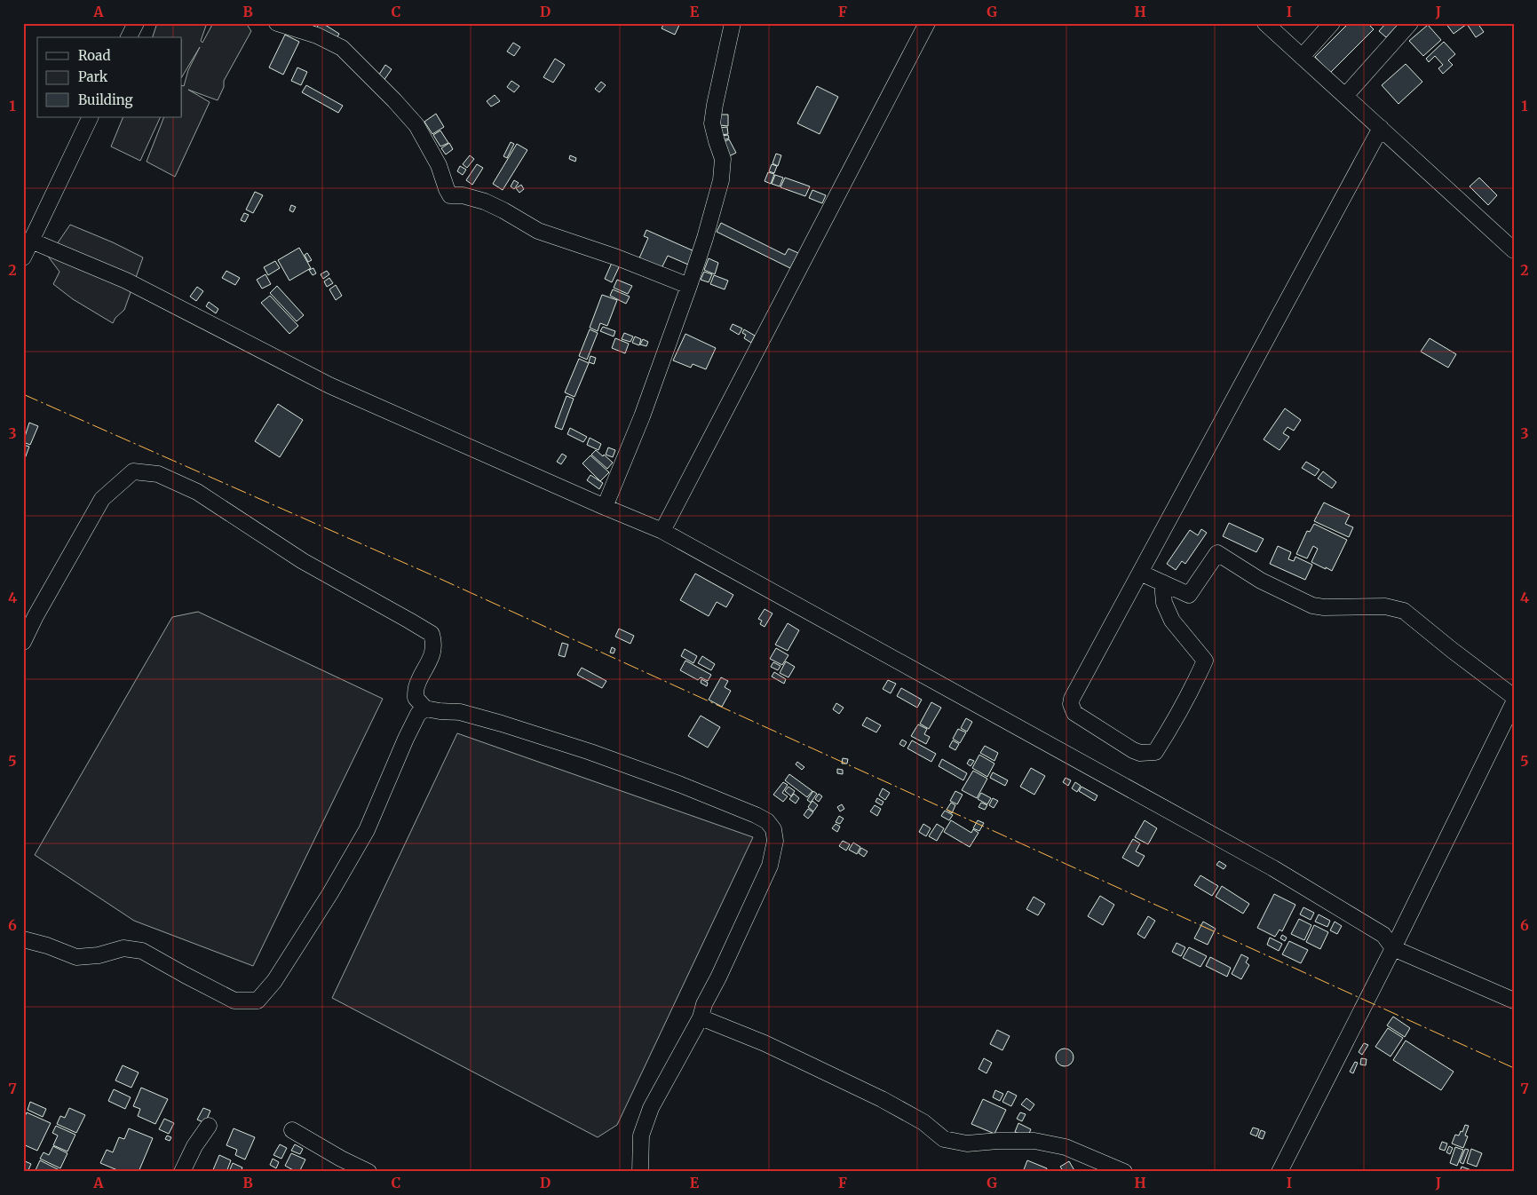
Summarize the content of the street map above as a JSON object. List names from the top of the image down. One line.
{"legend":["Road","Park","Building"],"grid":{"columns":["A","B","C","D","E","F","G","H","I","J"],"rows":["1","2","3","4","5","6","7"]}}
